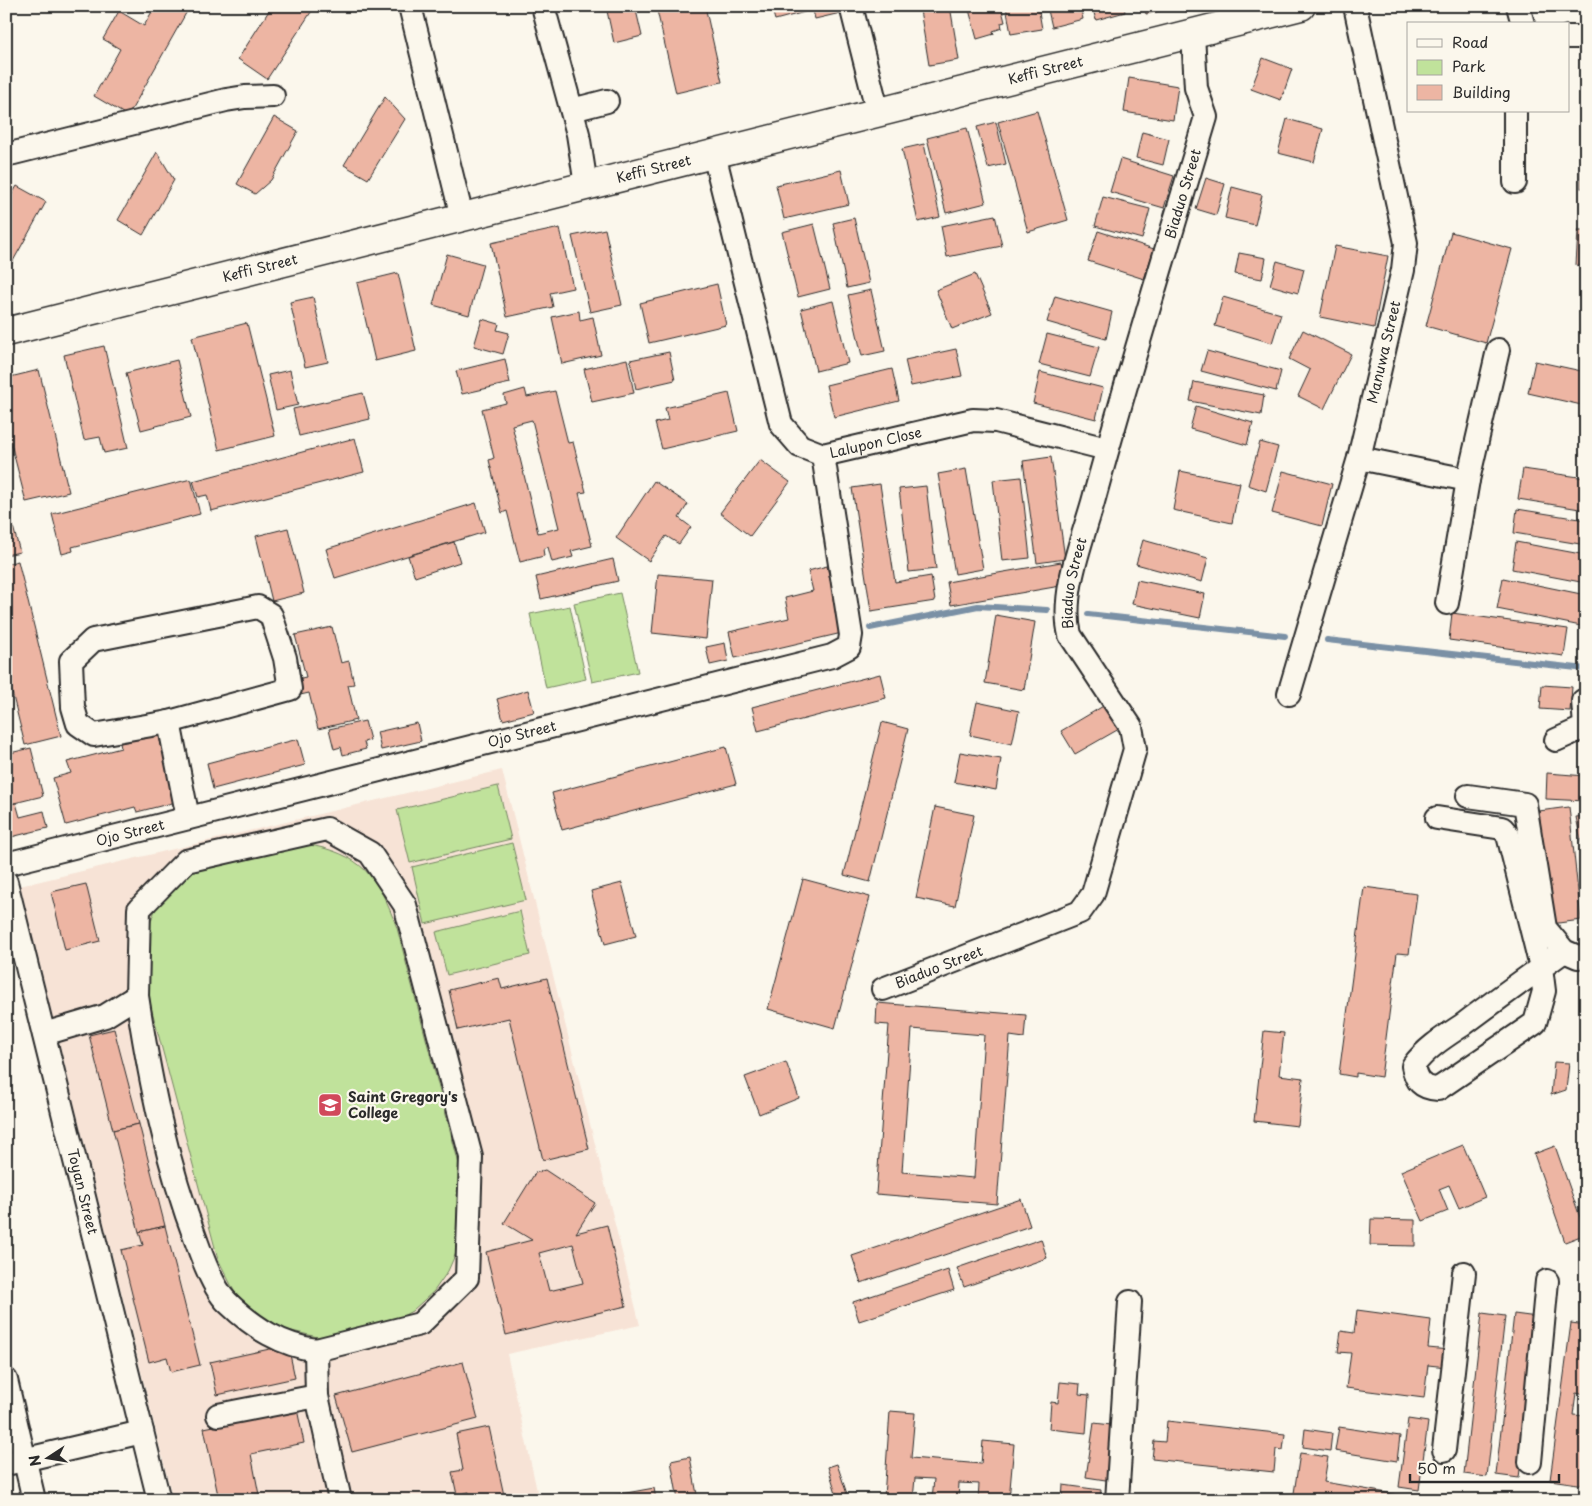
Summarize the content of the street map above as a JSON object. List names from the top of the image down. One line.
{"streets":{"main road":["Keffi Street"],"street":["Biaduo Street","Manuwa Street","Lalupon Close","Ojo Street","Toyan Street"]},"crossings":[["Keffi Street","Biaduo Street"],["Keffi Street","Lalupon Close"],["Biaduo Street","Lalupon Close"],["Lalupon Close","Ojo Street"]],"places":{"school or university":["Saint Gregory's College"]},"legend":["Road","Park","Building"],"scale_bar":"50 m","north":"left"}
